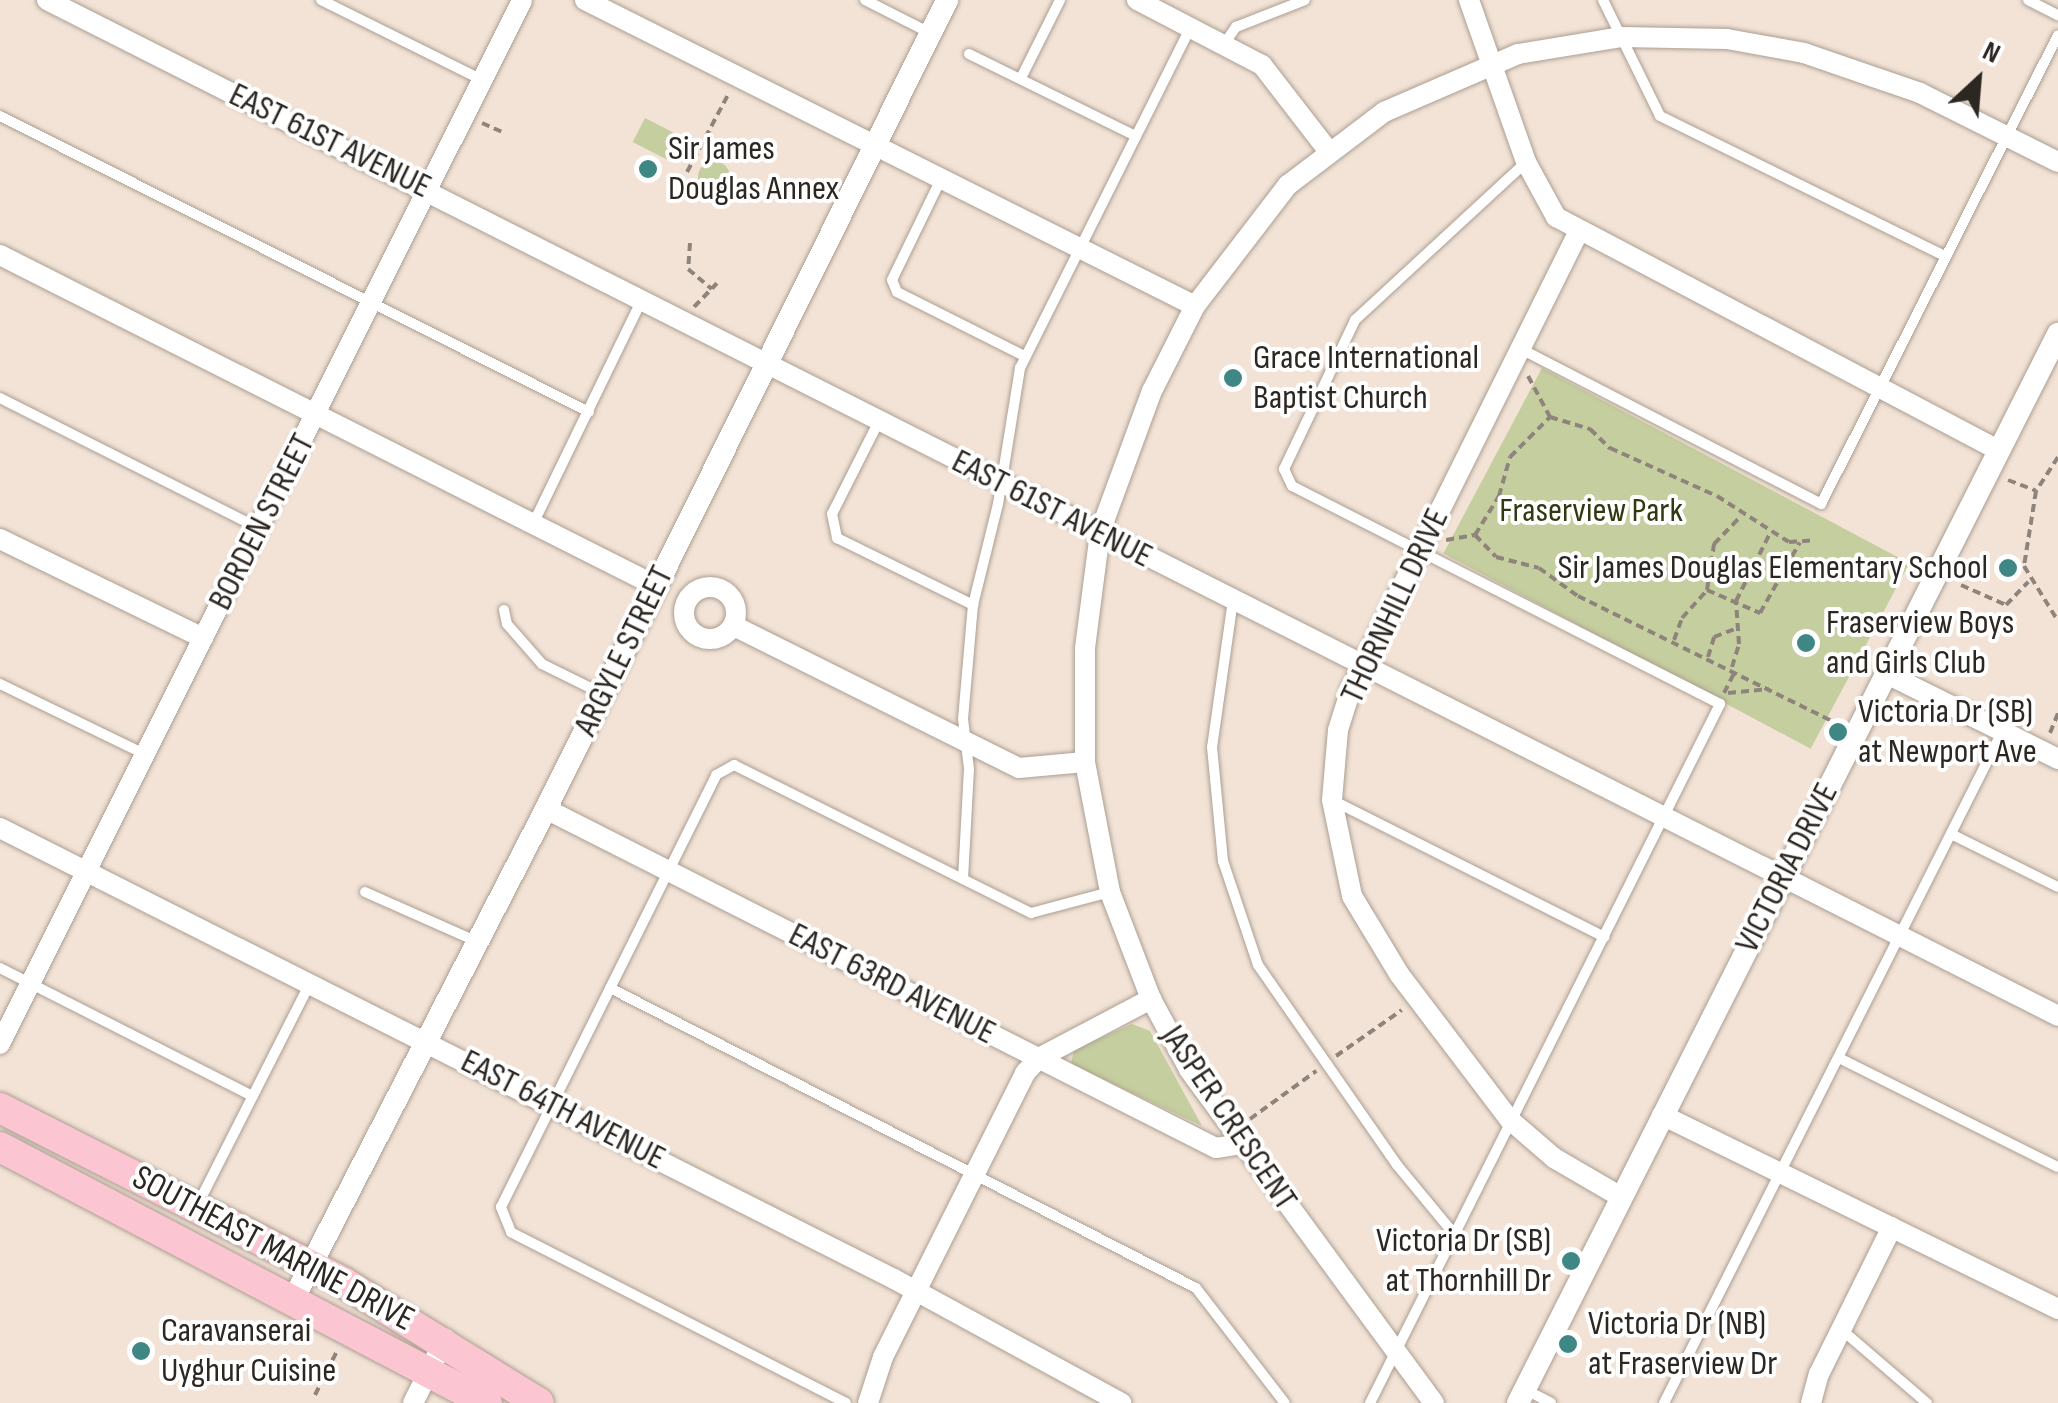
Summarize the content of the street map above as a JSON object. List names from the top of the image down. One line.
{"streets":{"main road":["SOUTHEAST MARINE DRIVE"],"street":["EAST 61ST AVENUE","BORDEN STREET","THORNHILL DRIVE","ARGYLE STREET","VICTORIA DRIVE","EAST 63RD AVENUE","EAST 64TH AVENUE","JASPER CRESCENT"]},"crossings":[["EAST 61ST AVENUE","BORDEN STREET"],["EAST 61ST AVENUE","THORNHILL DRIVE"],["EAST 61ST AVENUE","ARGYLE STREET"],["EAST 61ST AVENUE","VICTORIA DRIVE"],["EAST 61ST AVENUE","JASPER CRESCENT"],["BORDEN STREET","EAST 64TH AVENUE"],["THORNHILL DRIVE","VICTORIA DRIVE"],["ARGYLE STREET","EAST 63RD AVENUE"],["ARGYLE STREET","EAST 64TH AVENUE"],["ARGYLE STREET","SOUTHEAST MARINE DRIVE"],["EAST 63RD AVENUE","JASPER CRESCENT"]],"parks":["Fraserview Park"],"places":["Sir James Douglas Annex","Grace International Baptist Church","Sir James Douglas Elementary School","Fraserview Boys and Girls Club","Victoria Dr (SB) at Newport Ave","Victoria Dr (SB) at Thornhill Dr","Victoria Dr (NB) at Fraserview Dr","Caravanserai Uyghur Cuisine"],"north":"top right"}
